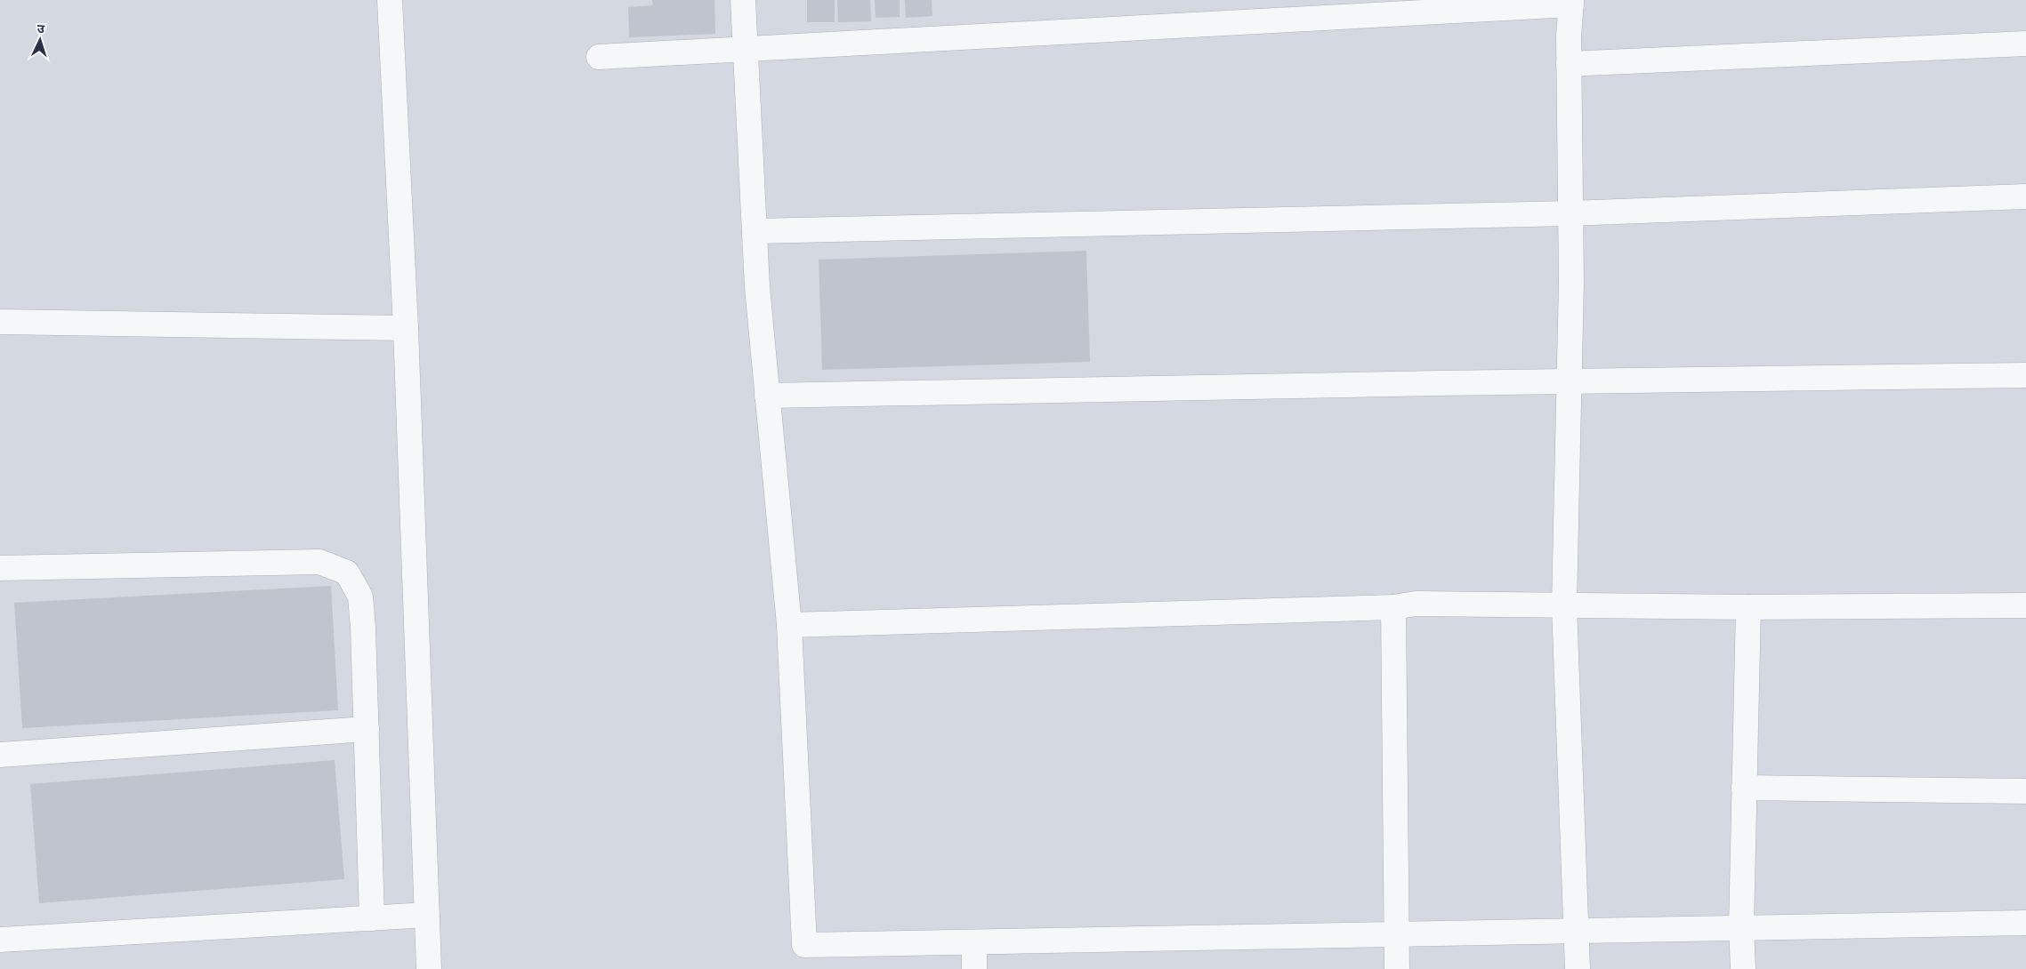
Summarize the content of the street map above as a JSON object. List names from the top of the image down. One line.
{"north":"top"}
